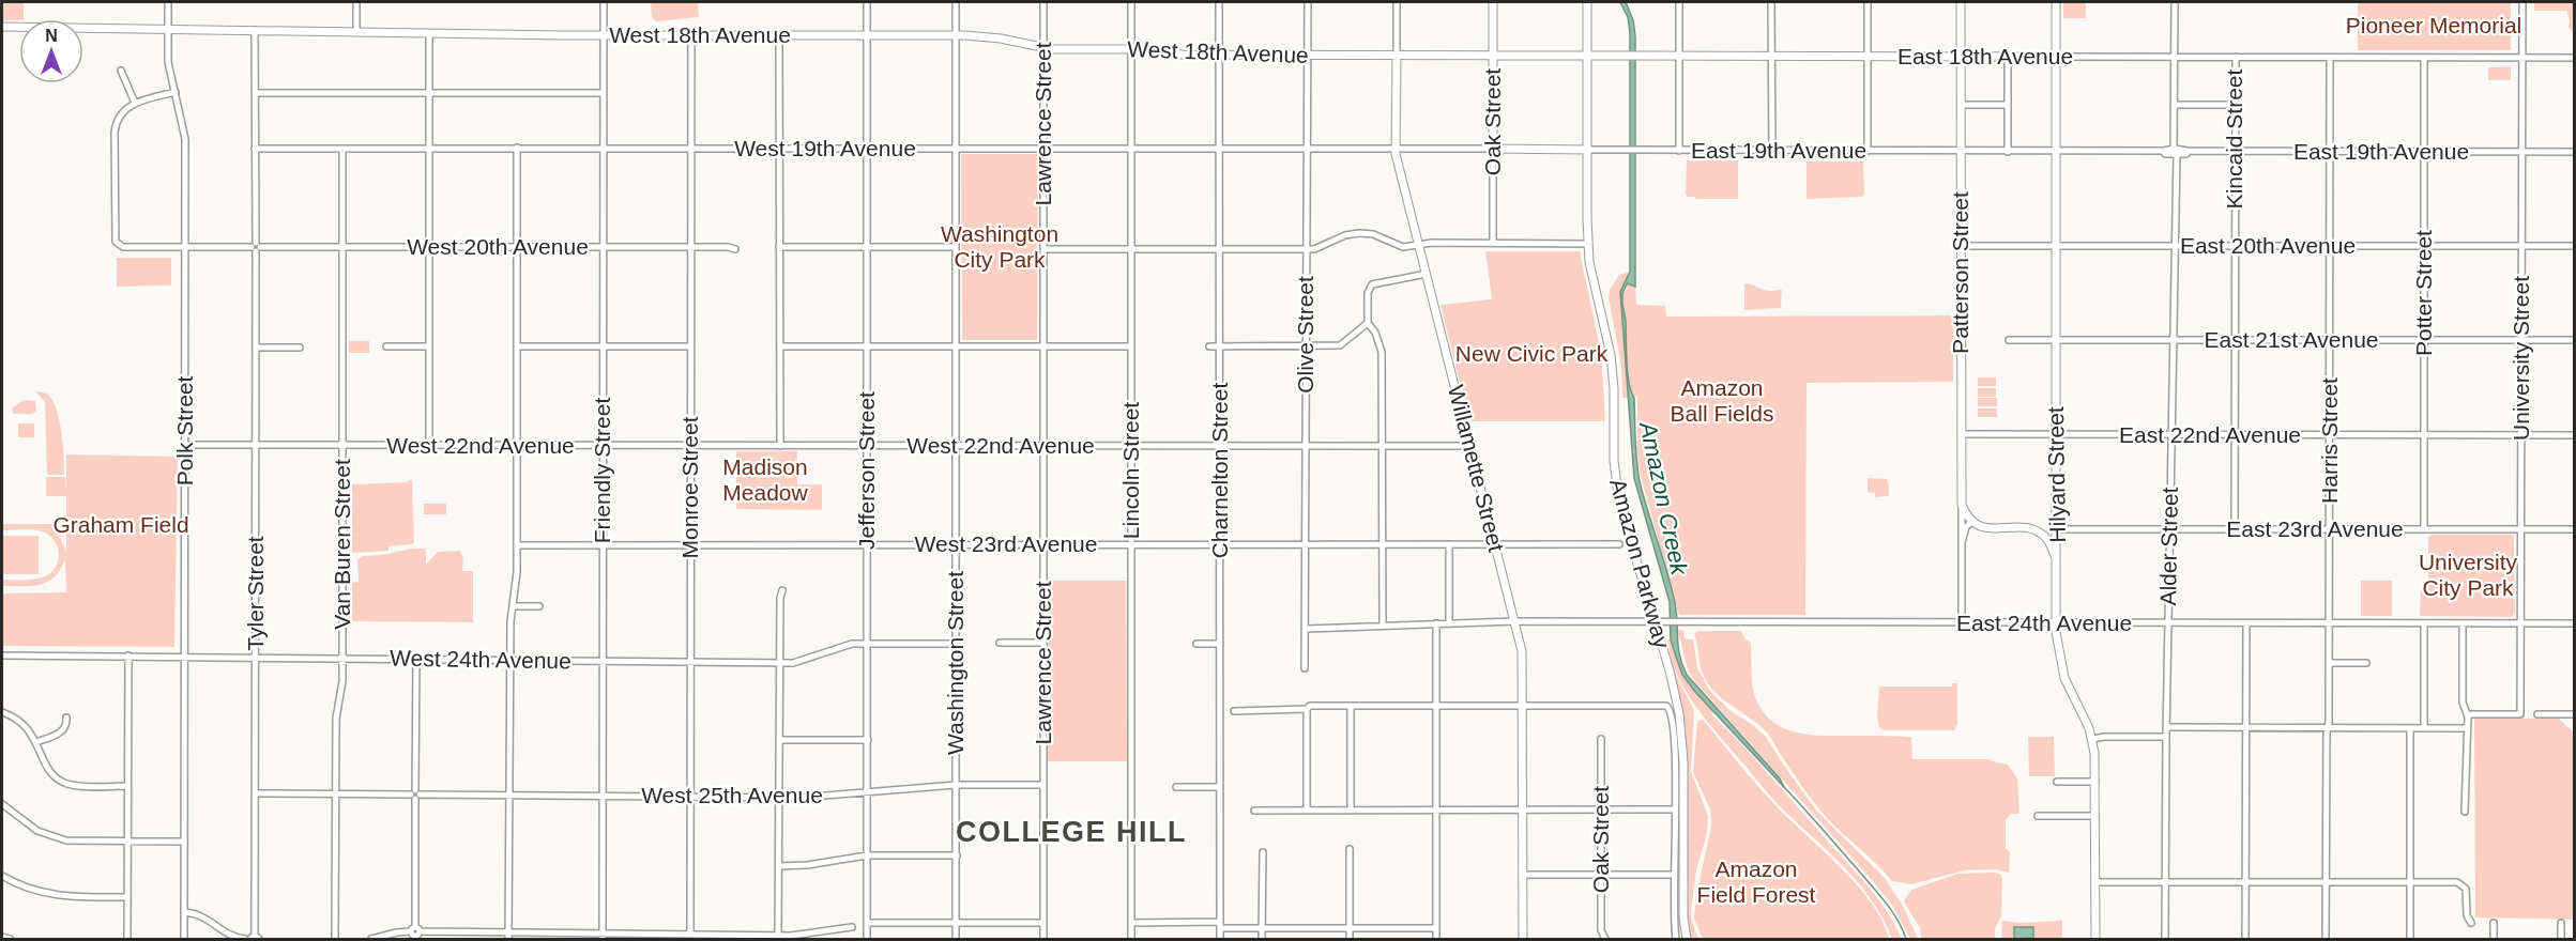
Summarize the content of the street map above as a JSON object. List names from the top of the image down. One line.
{"streets":{"main road":["West 18th Avenue","East 18th Avenue","Oak Street","East 19th Avenue","Patterson Street","Willamette Street","Hilyard Street","Amazon Parkway"],"street":["Lawrence Street","Kincaid Street","West 19th Avenue","East 20th Avenue","West 20th Avenue","Potter Street","Olive Street","East 21st Avenue","University Street","Polk Street","East 22nd Avenue","Harris Street","West 22nd Avenue","Friendly Street","Jefferson Street","Lincoln Street","Charnelton Street","Monroe Street","East 23rd Avenue","Van Buren Street","West 23rd Avenue","Alder Street","Tyler Street","East 24th Avenue","West 24th Avenue","Washington Street","West 25th Avenue"]},"crossings":[["West 18th Avenue","East 18th Avenue"],["West 18th Avenue","Lawrence Street"],["West 18th Avenue","Olive Street"],["West 18th Avenue","Polk Street"],["West 18th Avenue","Willamette Street"],["West 18th Avenue","Friendly Street"],["West 18th Avenue","Jefferson Street"],["West 18th Avenue","Lincoln Street"],["West 18th Avenue","Charnelton Street"],["West 18th Avenue","Monroe Street"],["West 18th Avenue","Tyler Street"],["West 18th Avenue","Washington Street"],["East 18th Avenue","Oak Street"],["East 18th Avenue","Kincaid Street"],["East 18th Avenue","Patterson Street"],["East 18th Avenue","Potter Street"],["East 18th Avenue","University Street"],["East 18th Avenue","Harris Street"],["East 18th Avenue","Willamette Street"],["East 18th Avenue","Hilyard Street"],["East 18th Avenue","Alder Street"],["East 18th Avenue","Amazon Parkway"],["Oak Street","East 19th Avenue"],["Lawrence Street","West 19th Avenue"],["Lawrence Street","West 22nd Avenue"],["Lawrence Street","West 23rd Avenue"],["Lawrence Street","West 25th Avenue"],["Kincaid Street","East 19th Avenue"],["Kincaid Street","East 20th Avenue"],["Kincaid Street","East 21st Avenue"],["Kincaid Street","East 22nd Avenue"],["Kincaid Street","East 23rd Avenue"],["West 19th Avenue","East 19th Avenue"],["West 19th Avenue","Olive Street"],["West 19th Avenue","Willamette Street"],["West 19th Avenue","Friendly Street"],["West 19th Avenue","Jefferson Street"],["West 19th Avenue","Lincoln Street"],["West 19th Avenue","Charnelton Street"],["West 19th Avenue","Monroe Street"],["West 19th Avenue","Van Buren Street"],["West 19th Avenue","Tyler Street"],["West 19th Avenue","Washington Street"],["East 19th Avenue","Patterson Street"],["East 19th Avenue","Potter Street"],["East 19th Avenue","University Street"],["East 19th Avenue","Harris Street"],["East 19th Avenue","Willamette Street"],["East 19th Avenue","Hilyard Street"],["East 19th Avenue","Alder Street"],["East 19th Avenue","Amazon Parkway"],["East 20th Avenue","Patterson Street"],["East 20th Avenue","Potter Street"],["East 20th Avenue","University Street"],["East 20th Avenue","Harris Street"],["East 20th Avenue","Hilyard Street"],["East 20th Avenue","Alder Street"],["West 20th Avenue","Polk Street"],["West 20th Avenue","Friendly Street"],["West 20th Avenue","Monroe Street"],["West 20th Avenue","Van Buren Street"],["West 20th Avenue","Tyler Street"],["Patterson Street","East 22nd Avenue"],["Patterson Street","East 24th Avenue"],["Potter Street","East 21st Avenue"],["Potter Street","East 22nd Avenue"],["Potter Street","East 23rd Avenue"],["Olive Street","West 22nd Avenue"],["Olive Street","West 23rd Avenue"],["East 21st Avenue","University Street"],["East 21st Avenue","Harris Street"],["East 21st Avenue","Hilyard Street"],["East 21st Avenue","Alder Street"],["University Street","East 22nd Avenue"],["University Street","East 23rd Avenue"],["University Street","East 24th Avenue"],["Polk Street","West 22nd Avenue"],["Polk Street","West 24th Avenue"],["East 22nd Avenue","Harris Street"],["East 22nd Avenue","Hilyard Street"],["East 22nd Avenue","Alder Street"],["Harris Street","East 23rd Avenue"],["Harris Street","East 24th Avenue"],["West 22nd Avenue","Willamette Street"],["West 22nd Avenue","Friendly Street"],["West 22nd Avenue","Jefferson Street"],["West 22nd Avenue","Lincoln Street"],["West 22nd Avenue","Charnelton Street"],["West 22nd Avenue","Monroe Street"],["West 22nd Avenue","Van Buren Street"],["West 22nd Avenue","Tyler Street"],["West 22nd Avenue","Washington Street"],["Willamette Street","West 23rd Avenue"],["Willamette Street","East 24th Avenue"],["Friendly Street","West 23rd Avenue"],["Friendly Street","West 24th Avenue"],["Friendly Street","West 25th Avenue"],["Jefferson Street","West 23rd Avenue"],["Jefferson Street","West 24th Avenue"],["Jefferson Street","West 25th Avenue"],["Lincoln Street","West 23rd Avenue"],["Charnelton Street","West 23rd Avenue"],["Hilyard Street","East 23rd Avenue"],["Hilyard Street","East 24th Avenue"],["Monroe Street","West 23rd Avenue"],["Monroe Street","West 24th Avenue"],["Monroe Street","West 25th Avenue"],["East 23rd Avenue","Alder Street"],["Van Buren Street","West 24th Avenue"],["Van Buren Street","West 25th Avenue"],["West 23rd Avenue","Washington Street"],["Alder Street","East 24th Avenue"],["Amazon Parkway","East 24th Avenue"],["Tyler Street","West 24th Avenue"],["Tyler Street","West 25th Avenue"],["West 24th Avenue","Washington Street"],["Washington Street","West 25th Avenue"]],"districts":["COLLEGE HILL"],"water":["Amazon Creek"],"parks":["Pioneer Memorial","Washington City Park","New Civic Park","Amazon Ball Fields","Madison Meadow","Graham Field","University City Park","Amazon Field Forest"],"north":"top"}
